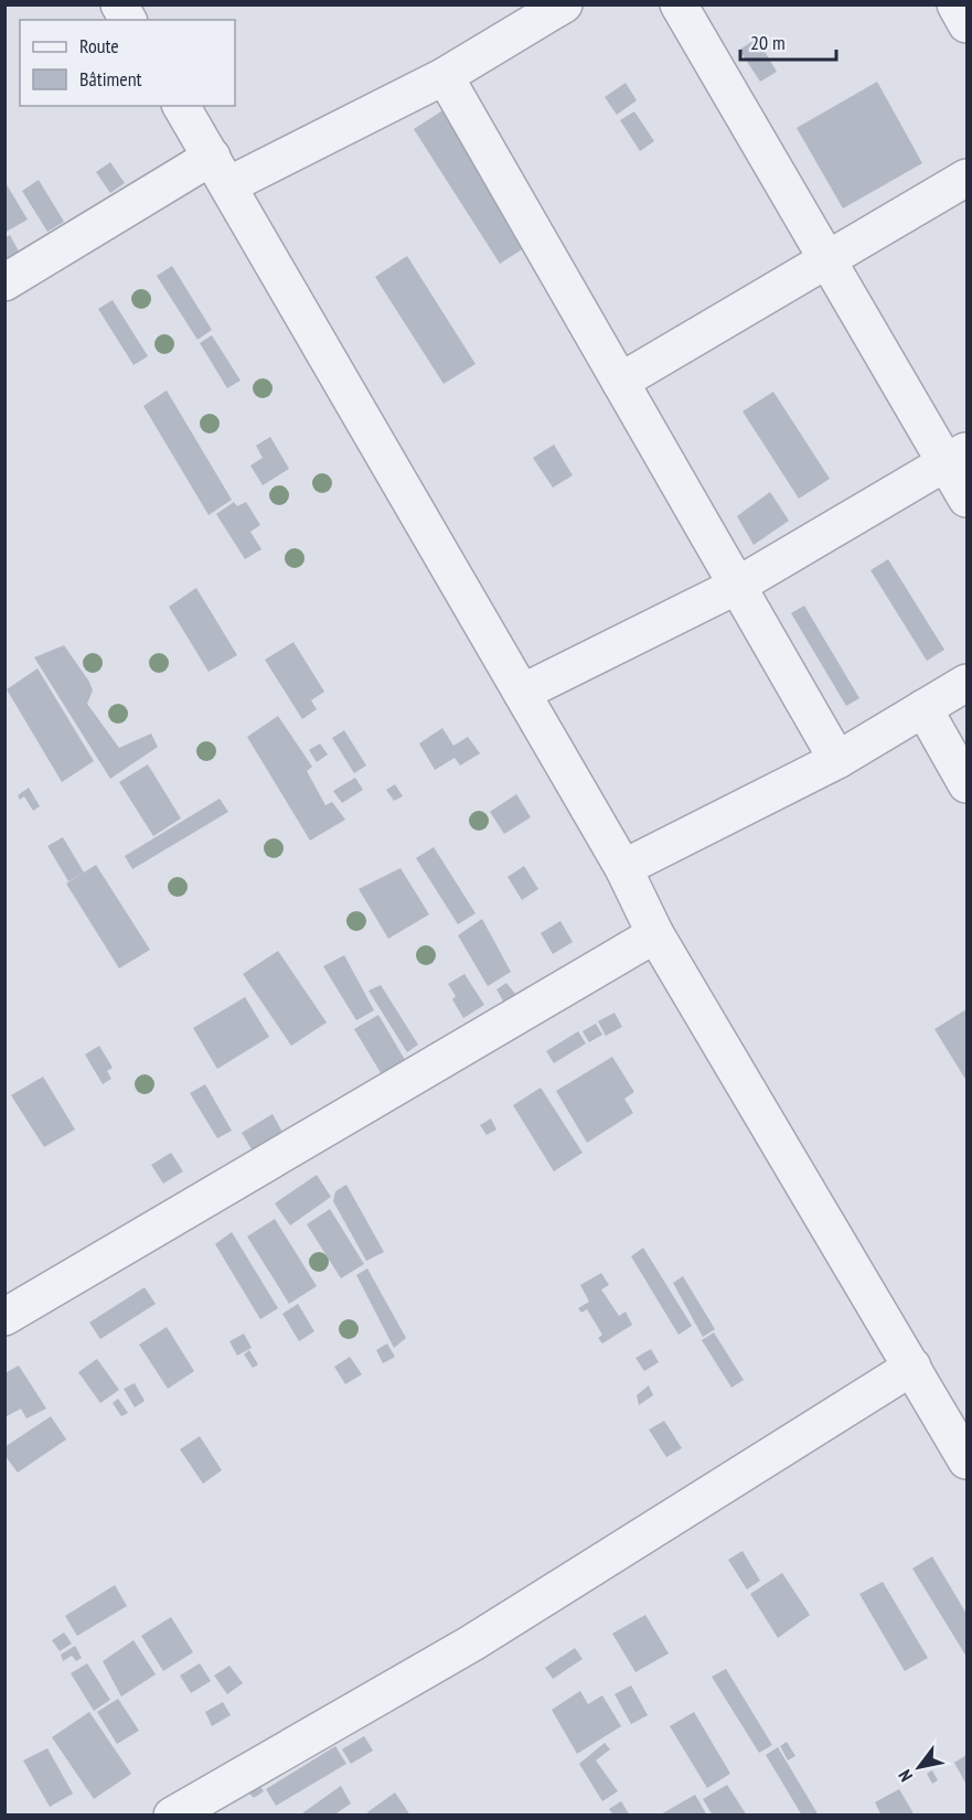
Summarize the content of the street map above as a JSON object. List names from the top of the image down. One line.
{"legend":["Route","Bâtiment"],"scale_bar":"20 m","north":"bottom left"}
